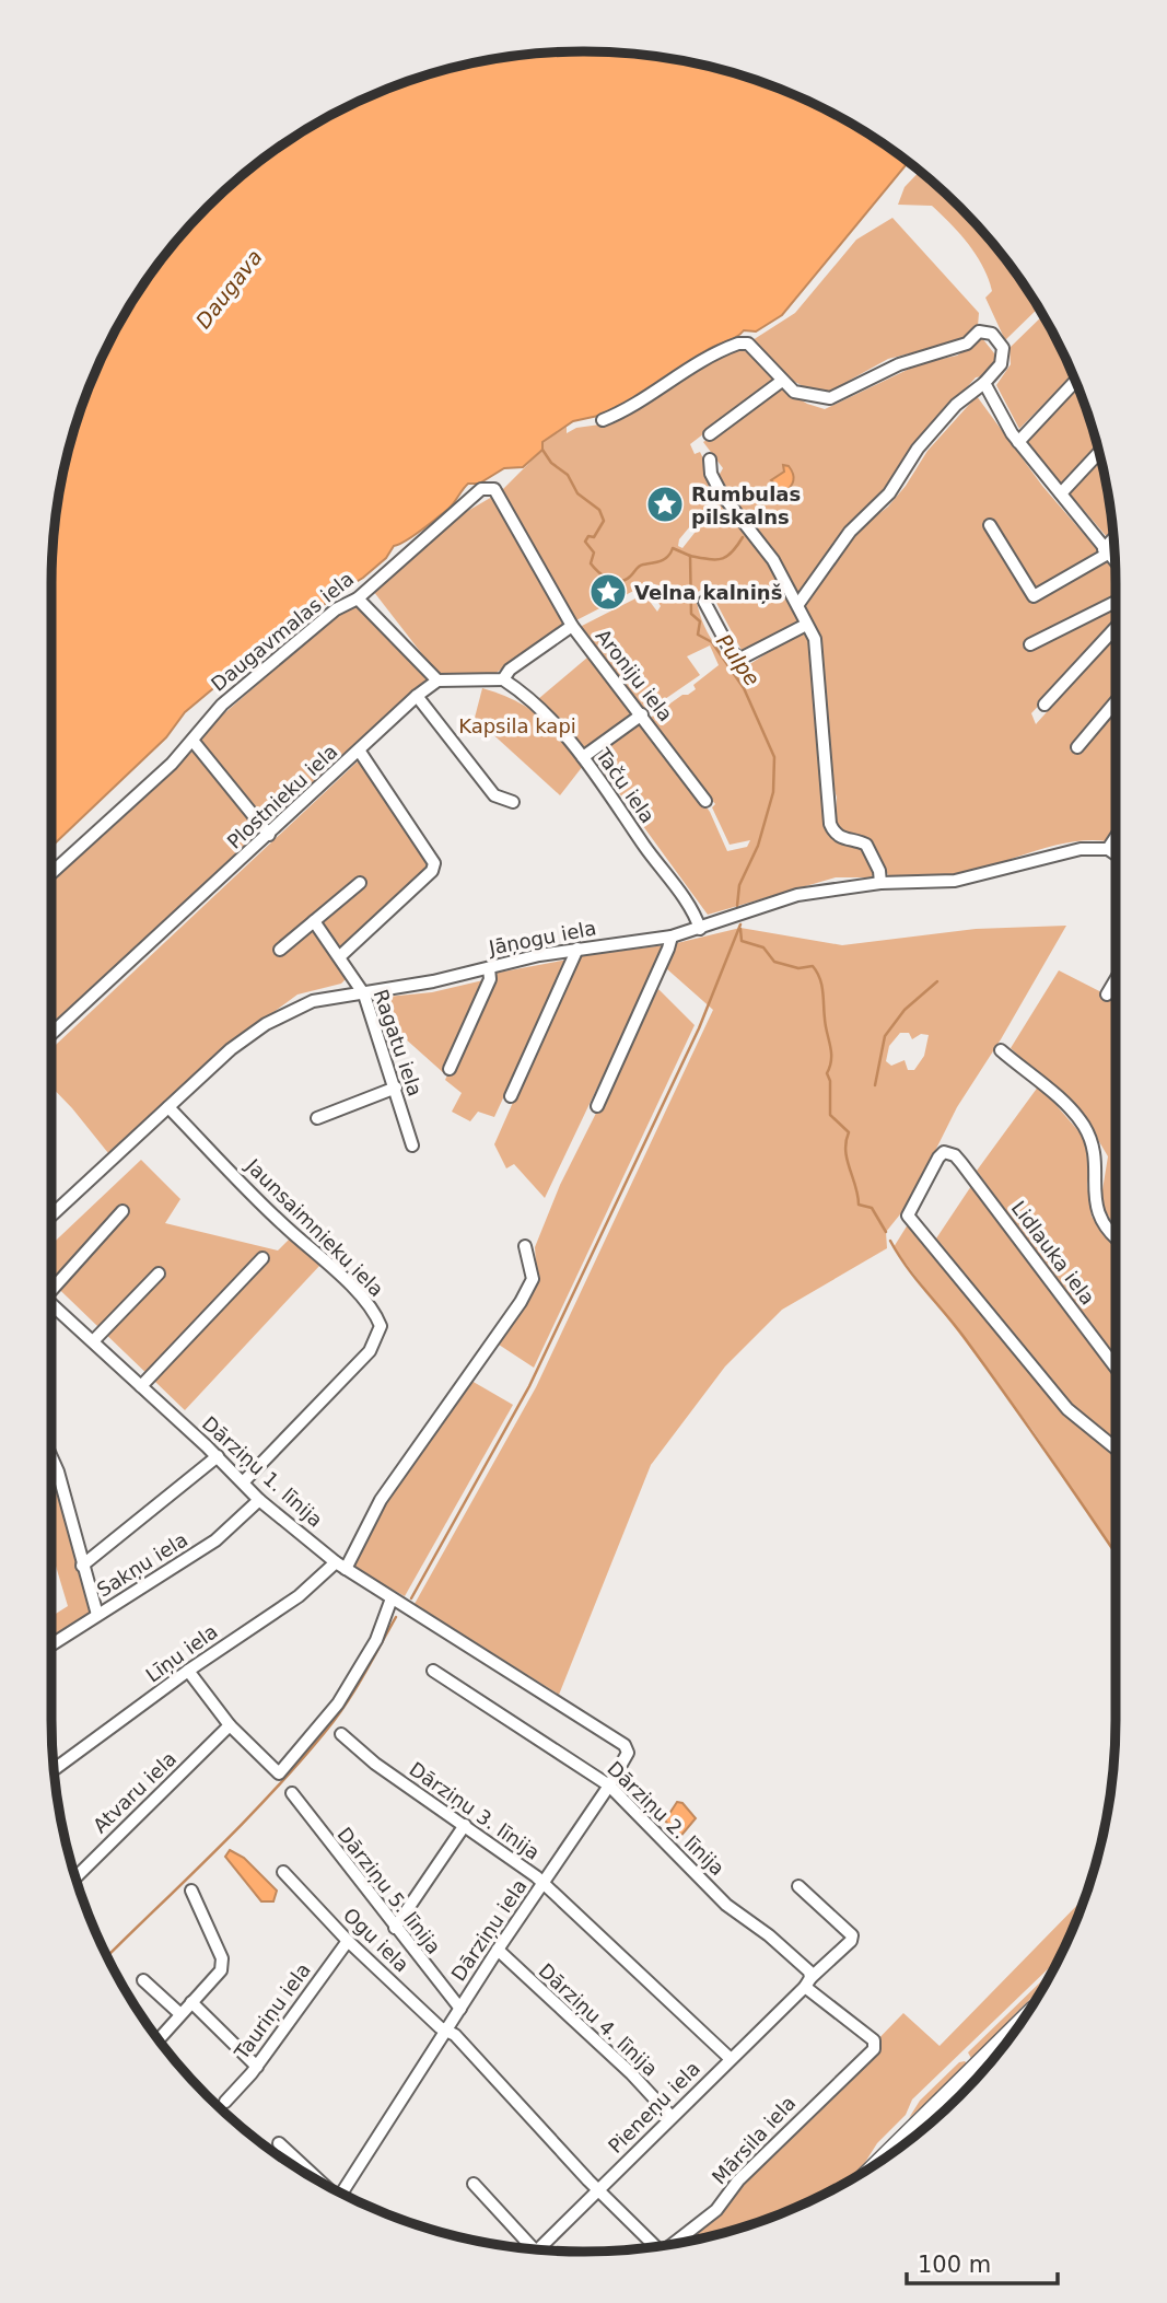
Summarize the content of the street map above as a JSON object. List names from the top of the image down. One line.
{"streets":{"street":["Daugavmalas iela","Aroniju iela","Taču iela","Plostnieku iela","Jāņogu iela","Ragatu iela","Jaunsaimnieku iela","Lidlauka iela","Dārziņu 1. līnija","Sakņu iela","Līņu iela","Atvaru iela","Dārziņu 3. līnija","Dārziņu 2. līnija","Dārziņu 5. līnija","Dārziņu iela","Ogu iela","Tauriņu iela","Dārziņu 4. līnija","Pieneņu iela","Mārsila iela"]},"crossings":[["Daugavmalas iela","Aroniju iela"],["Taču iela","Jāņogu iela"],["Jāņogu iela","Ragatu iela"],["Jāņogu iela","Jaunsaimnieku iela"],["Jaunsaimnieku iela","Dārziņu 1. līnija"],["Dārziņu 1. līnija","Sakņu iela"],["Dārziņu 1. līnija","Līņu iela"],["Dārziņu 1. līnija","Dārziņu iela"],["Dārziņu 3. līnija","Dārziņu iela"],["Dārziņu 3. līnija","Pieneņu iela"],["Dārziņu 2. līnija","Dārziņu iela"],["Dārziņu 2. līnija","Pieneņu iela"],["Dārziņu 2. līnija","Mārsila iela"],["Dārziņu 5. līnija","Dārziņu iela"],["Dārziņu iela","Ogu iela"],["Dārziņu iela","Dārziņu 4. līnija"],["Ogu iela","Tauriņu iela"],["Dārziņu 4. līnija","Pieneņu iela"]],"water":["Daugava","Pulpe"],"parks":["Kapsila kapi"],"places":{"place":["Rumbulas pilskalns","Velna kalniņš"]},"scale_bar":"100 m"}
